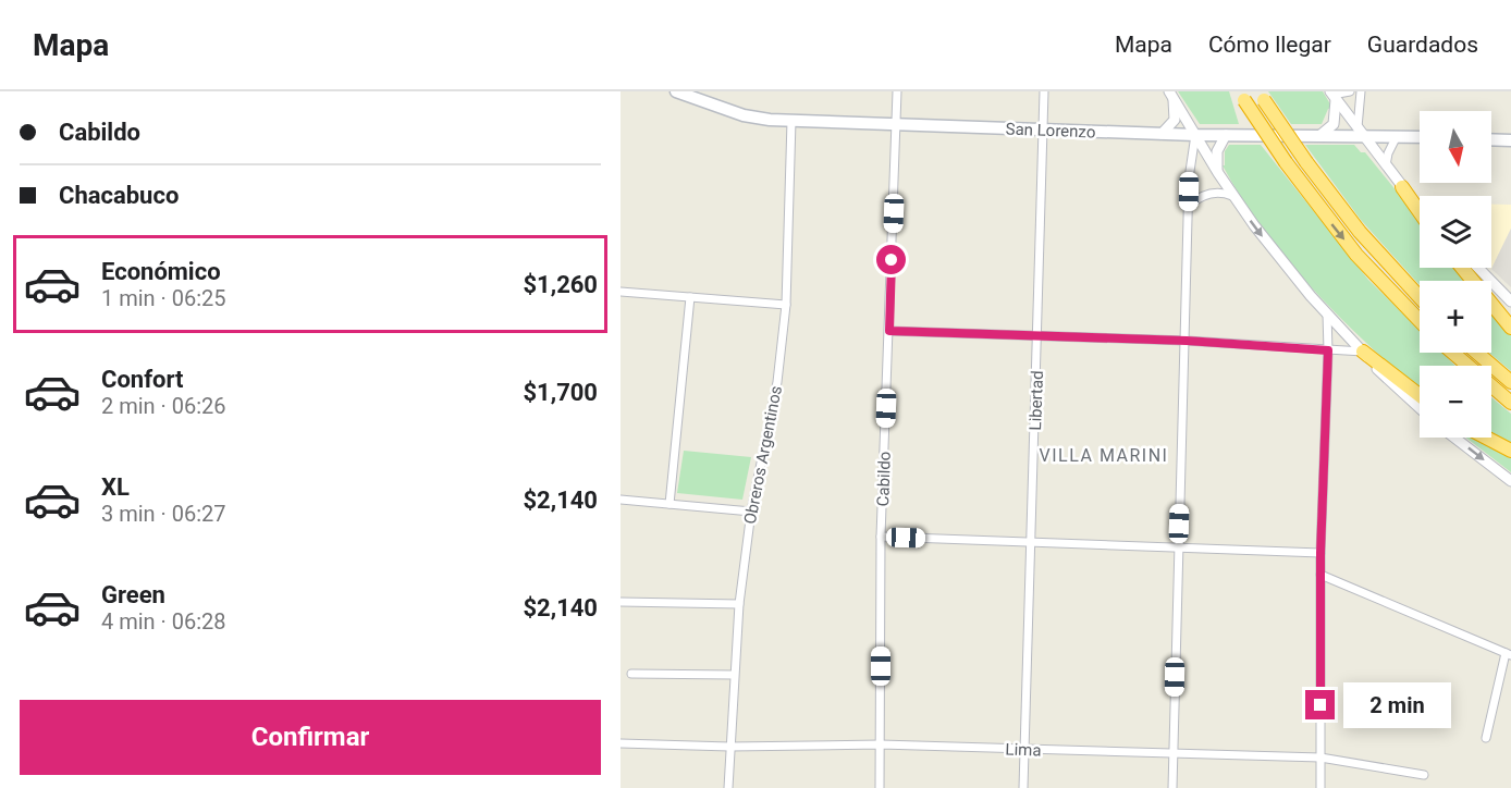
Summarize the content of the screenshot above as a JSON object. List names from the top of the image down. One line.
{"streets":{"main road":["San Lorenzo"],"street":["Libertad","Obreros Argentinos","Cabildo","Lima"]},"crossings":[["San Lorenzo","Libertad"],["San Lorenzo","Obreros Argentinos"],["San Lorenzo","Cabildo"],["Libertad","Lima"],["Obreros Argentinos","Lima"],["Cabildo","Lima"]],"districts":["VILLA MARINI"],"north":"bottom","page":{"header":"Mapa","nav":["Mapa","Cómo llegar","Guardados"],"banner":["Cabildo","Chacabuco"],"map_buttons":["+","−"],"list":[{"name":"Económico","note":"1 min · 06:25","value":"$1,260"},{"name":"Confort","note":"2 min · 06:26","value":"$1,700"},{"name":"XL","note":"3 min · 06:27","value":"$2,140"},{"name":"Green","note":"4 min · 06:28","value":"$2,140"}],"bubble":"2 min","buttons":"Confirmar"}}
